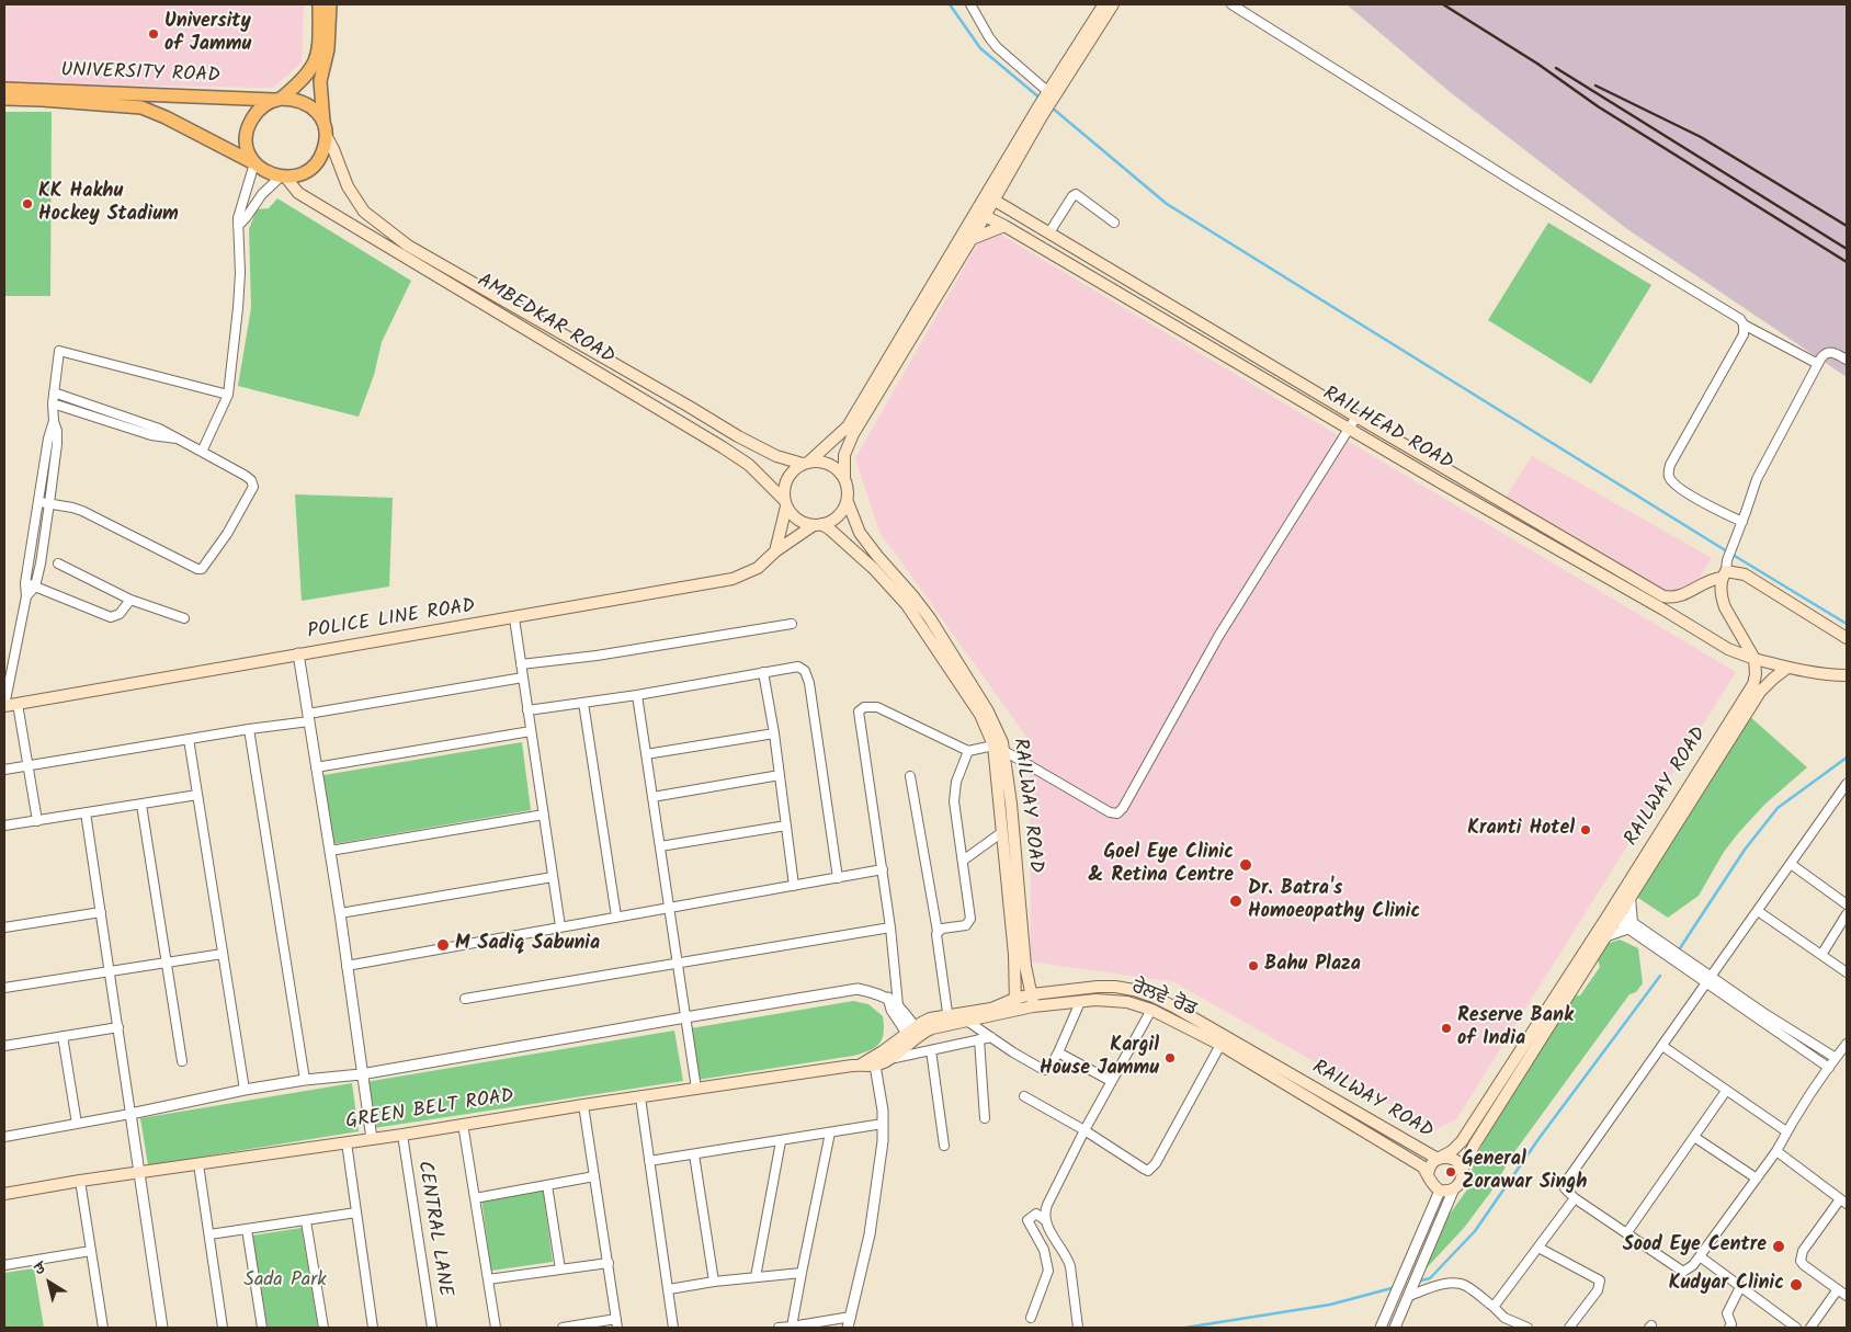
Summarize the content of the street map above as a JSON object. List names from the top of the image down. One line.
{"streets":{"main road":["UNIVERSITY ROAD","AMBEDKAR ROAD","RAILHEAD ROAD","POLICE LINE ROAD","RAILWAY ROAD","ਰੇਲਵੇ ਰੋਡ","GREEN BELT ROAD"],"street":["CENTRAL LANE"]},"crossings":[["UNIVERSITY ROAD","AMBEDKAR ROAD"],["AMBEDKAR ROAD","POLICE LINE ROAD"],["AMBEDKAR ROAD","RAILWAY ROAD"],["RAILHEAD ROAD","RAILWAY ROAD"],["POLICE LINE ROAD","RAILWAY ROAD"],["RAILWAY ROAD","ਰੇਲਵੇ ਰੋਡ"],["RAILWAY ROAD","GREEN BELT ROAD"],["GREEN BELT ROAD","CENTRAL LANE"]],"parks":["Sada Park"],"places":["University of Jammu","KK Hakhu Hockey Stadium","Kranti Hotel","Goel Eye Clinic & Retina Centre","Dr. Batra's Homoeopathy Clinic","M Sadiq Sabunia","Bahu Plaza","Reserve Bank of India","Kargil House Jammu","General Zorawar Singh","Sood Eye Centre","Kudyar Clinic"],"north":"top left"}
